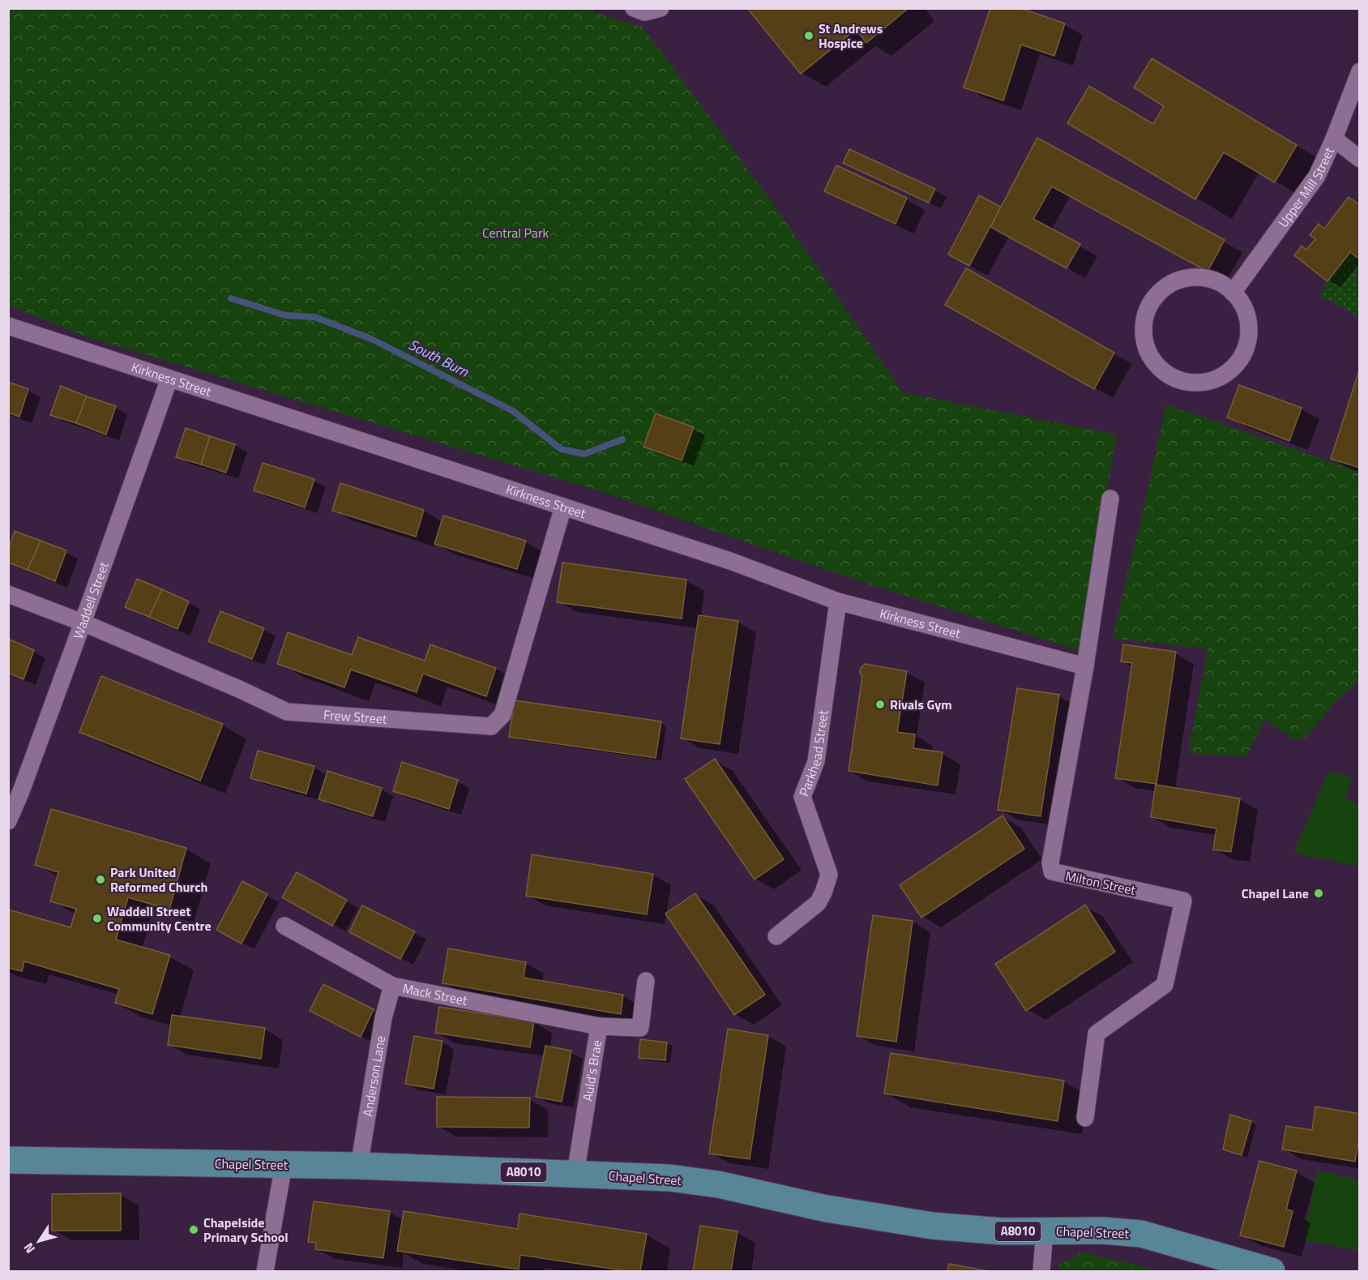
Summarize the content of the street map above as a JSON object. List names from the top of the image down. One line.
{"streets":{"main road":["Chapel Street","A8010"],"street":["Upper Mill Street","Kirkness Street","Waddell Street","Frew Street","Parkhead Street","Milton Street","Mack Street","Auld's Brae","Anderson Lane"]},"crossings":[["Kirkness Street","Waddell Street"],["Kirkness Street","Frew Street"],["Kirkness Street","Parkhead Street"],["Kirkness Street","Milton Street"],["Waddell Street","Frew Street"],["Mack Street","Auld's Brae"],["Mack Street","Anderson Lane"],["Auld's Brae","Chapel Street"],["Anderson Lane","Chapel Street"]],"water":["South Burn"],"parks":["Central Park"],"places":["St Andrews Hospice","Rivals Gym","Park United Reformed Church","Chapel Lane","Waddell Street Community Centre","Chapelside Primary School"],"north":"bottom left"}
